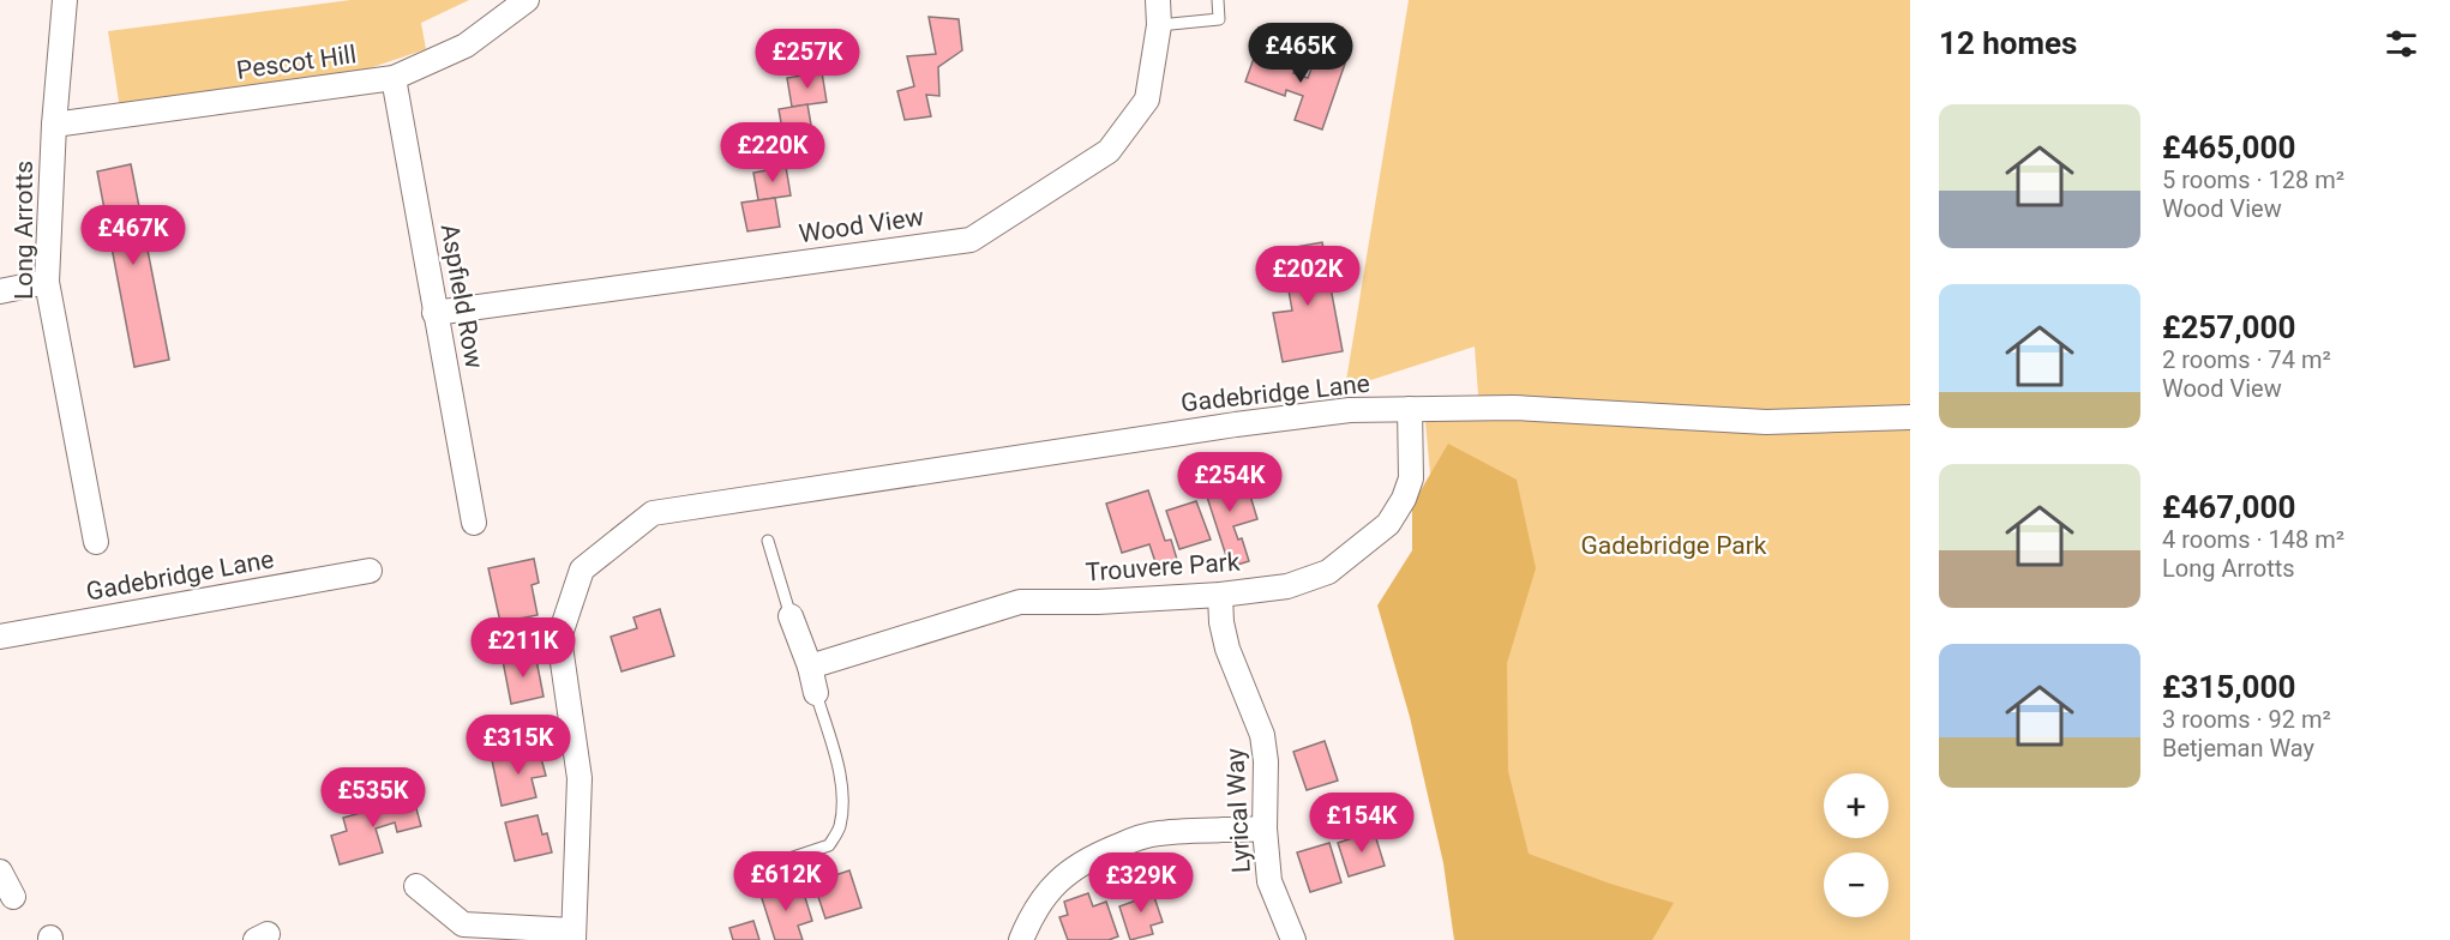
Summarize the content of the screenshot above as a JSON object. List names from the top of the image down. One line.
{"streets":{"street":["Pescot Hill","Wood View","Long Arrotts","Aspfield Row","Gadebridge Lane","Trouvere Park","Lyrical Way"]},"crossings":[["Pescot Hill","Long Arrotts"],["Pescot Hill","Aspfield Row"],["Wood View","Aspfield Row"],["Gadebridge Lane","Trouvere Park"],["Trouvere Park","Lyrical Way"]],"parks":["Gadebridge Park"],"page":{"heading":"12 homes","price":["£465K","£257K","£220K","£467K","£202K","£254K","£211K","£315K","£535K","£154K","£612K","£329K"],"list":[{"name":"£465,000","note":"5 rooms · 128 m² · Wood View"},{"name":"£257,000","note":"2 rooms · 74 m² · Wood View"},{"name":"£467,000","note":"4 rooms · 148 m² · Long Arrotts"},{"name":"£315,000","note":"3 rooms · 92 m² · Betjeman Way"}],"map_buttons":["+","−"]}}
